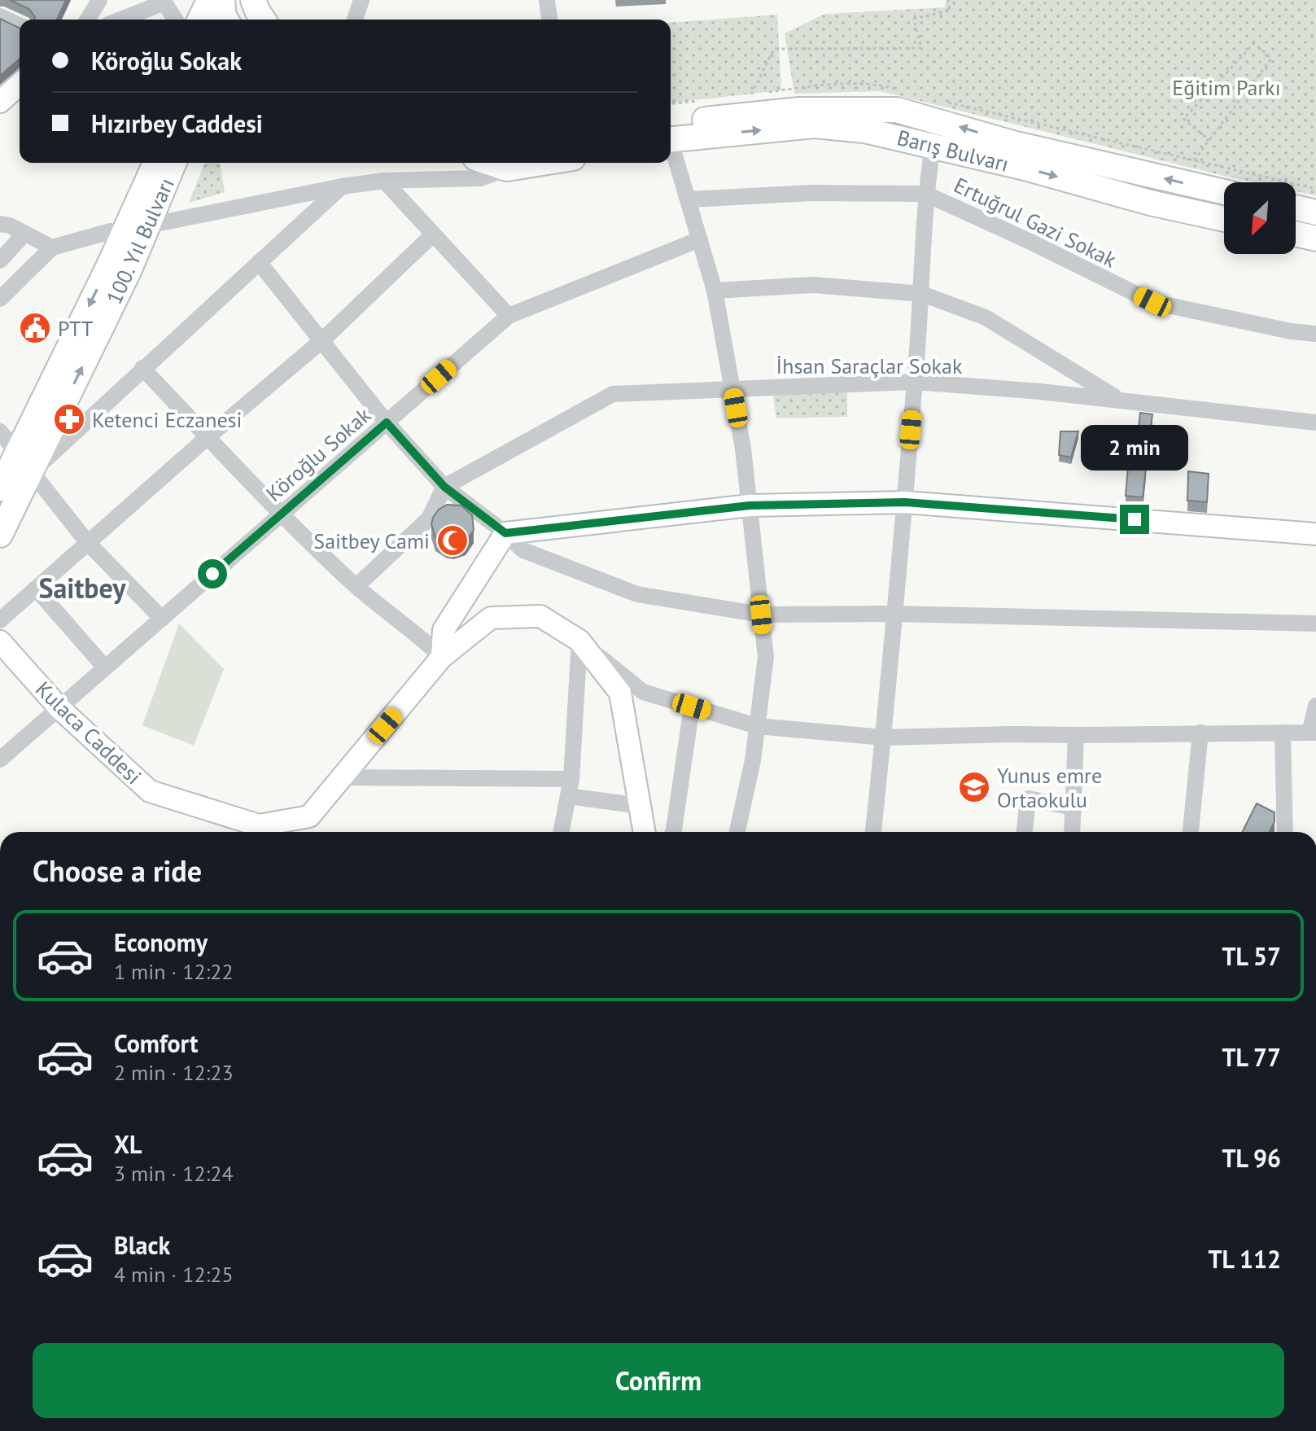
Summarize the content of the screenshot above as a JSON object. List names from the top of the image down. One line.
{"streets":{"main road":["Barış Bulvarı","100. Yıl Bulvarı","Kulaca Caddesi"],"street":["Ertuğrul Gazi Sokak","İhsan Saraçlar Sokak","Köroğlu Sokak"]},"crossings":[["Köroğlu Sokak","Kulaca Caddesi"]],"districts":["Saitbey"],"parks":["Eğitim Parkı"],"places":{"public building":["PTT"],"pharmacy":["Ketenci Eczanesi"],"mosque":["Saitbey Cami"],"school or university":["Yunus emre Ortaokulu"]},"north":"bottom left","page":{"banner":["Köroğlu Sokak","Hızırbey Caddesi"],"bubble":"2 min","heading":"Choose a ride","list":[{"name":"Economy","note":"1 min · 12:22","value":"TL 57"},{"name":"Comfort","note":"2 min · 12:23","value":"TL 77"},{"name":"XL","note":"3 min · 12:24","value":"TL 96"},{"name":"Black","note":"4 min · 12:25","value":"TL 112"}],"buttons":"Confirm"}}
